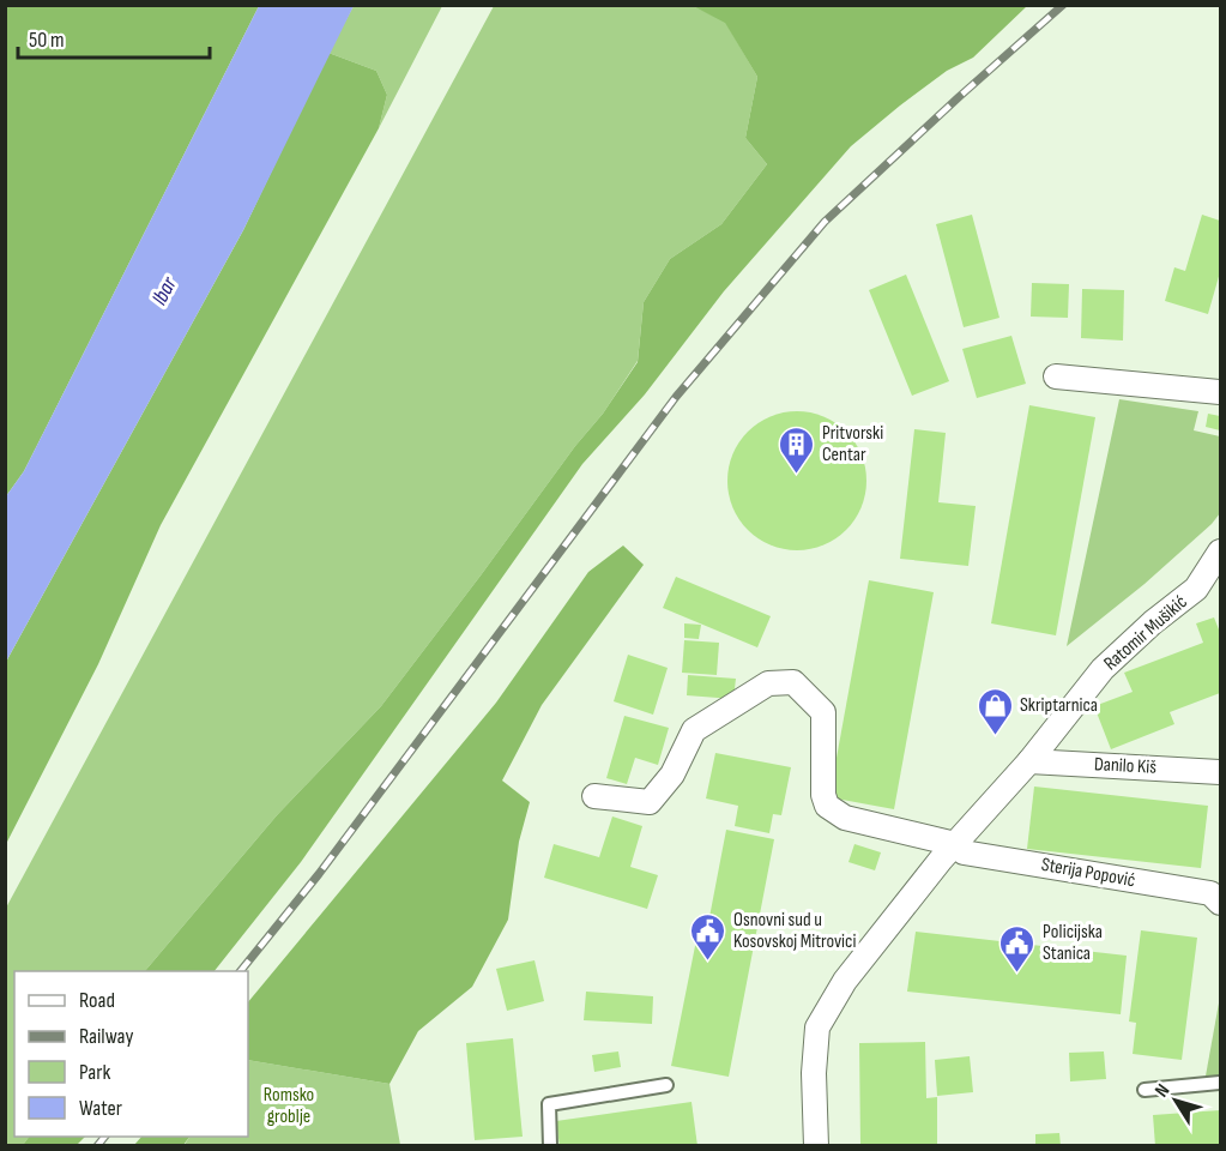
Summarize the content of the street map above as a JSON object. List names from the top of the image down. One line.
{"streets":{"street":["Ratomir Mušikić","Danilo Kiš","Sterija Popović"]},"crossings":[["Ratomir Mušikić","Danilo Kiš"],["Ratomir Mušikić","Sterija Popović"]],"water":["Ibar"],"parks":["Romsko groblje"],"places":{"building":["Pritvorski Centar"],"shop":["Skriptarnica"],"public building":["Osnovni sud u Kosovskoj Mitrovici","Policijska Stanica"]},"legend":["Road","Railway","Park","Water"],"scale_bar":"50 m","north":"top left"}
